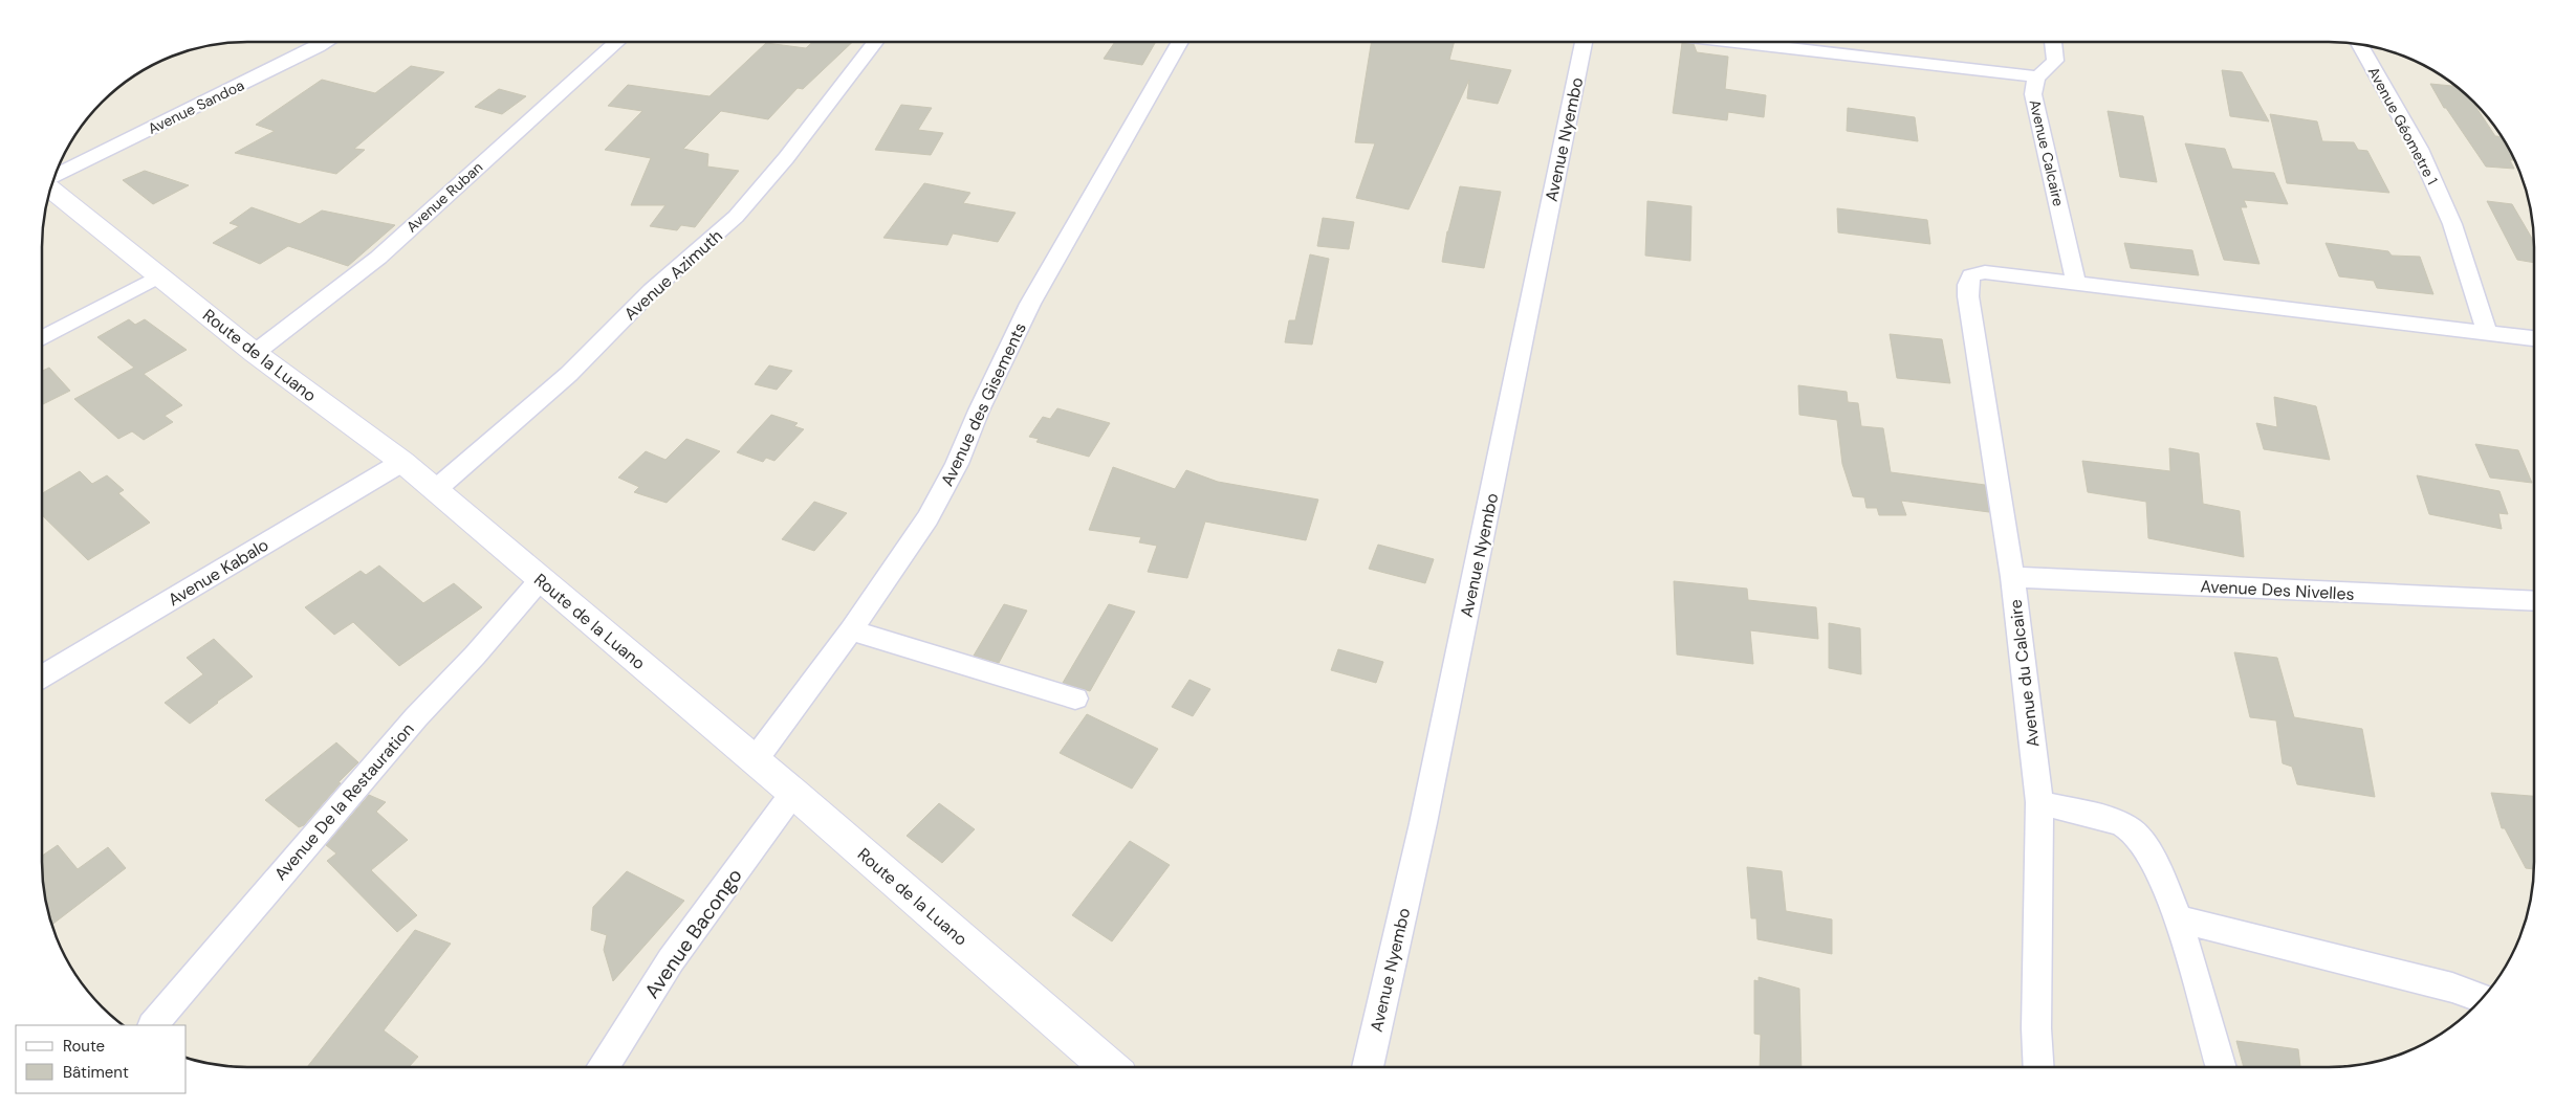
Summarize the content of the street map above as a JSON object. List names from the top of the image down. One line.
{"streets":{"street":["Avenue Sandoa","Avenue Géometre 1","Avenue Nyembo","Avenue Calcaire","Avenue Ruban","Avenue Azimuth","Route de la Luano","Avenue des Gisements","Avenue Kabalo","Avenue Des Nivelles","Avenue du Calcaire","Avenue De la Restauration","Avenue Bacongo"]},"crossings":[["Avenue Calcaire","Avenue du Calcaire"],["Avenue Ruban","Route de la Luano"],["Avenue Azimuth","Route de la Luano"],["Route de la Luano","Avenue des Gisements"],["Route de la Luano","Avenue Kabalo"],["Route de la Luano","Avenue De la Restauration"],["Route de la Luano","Avenue Bacongo"],["Avenue Des Nivelles","Avenue du Calcaire"]],"legend":["Route","Bâtiment"]}
